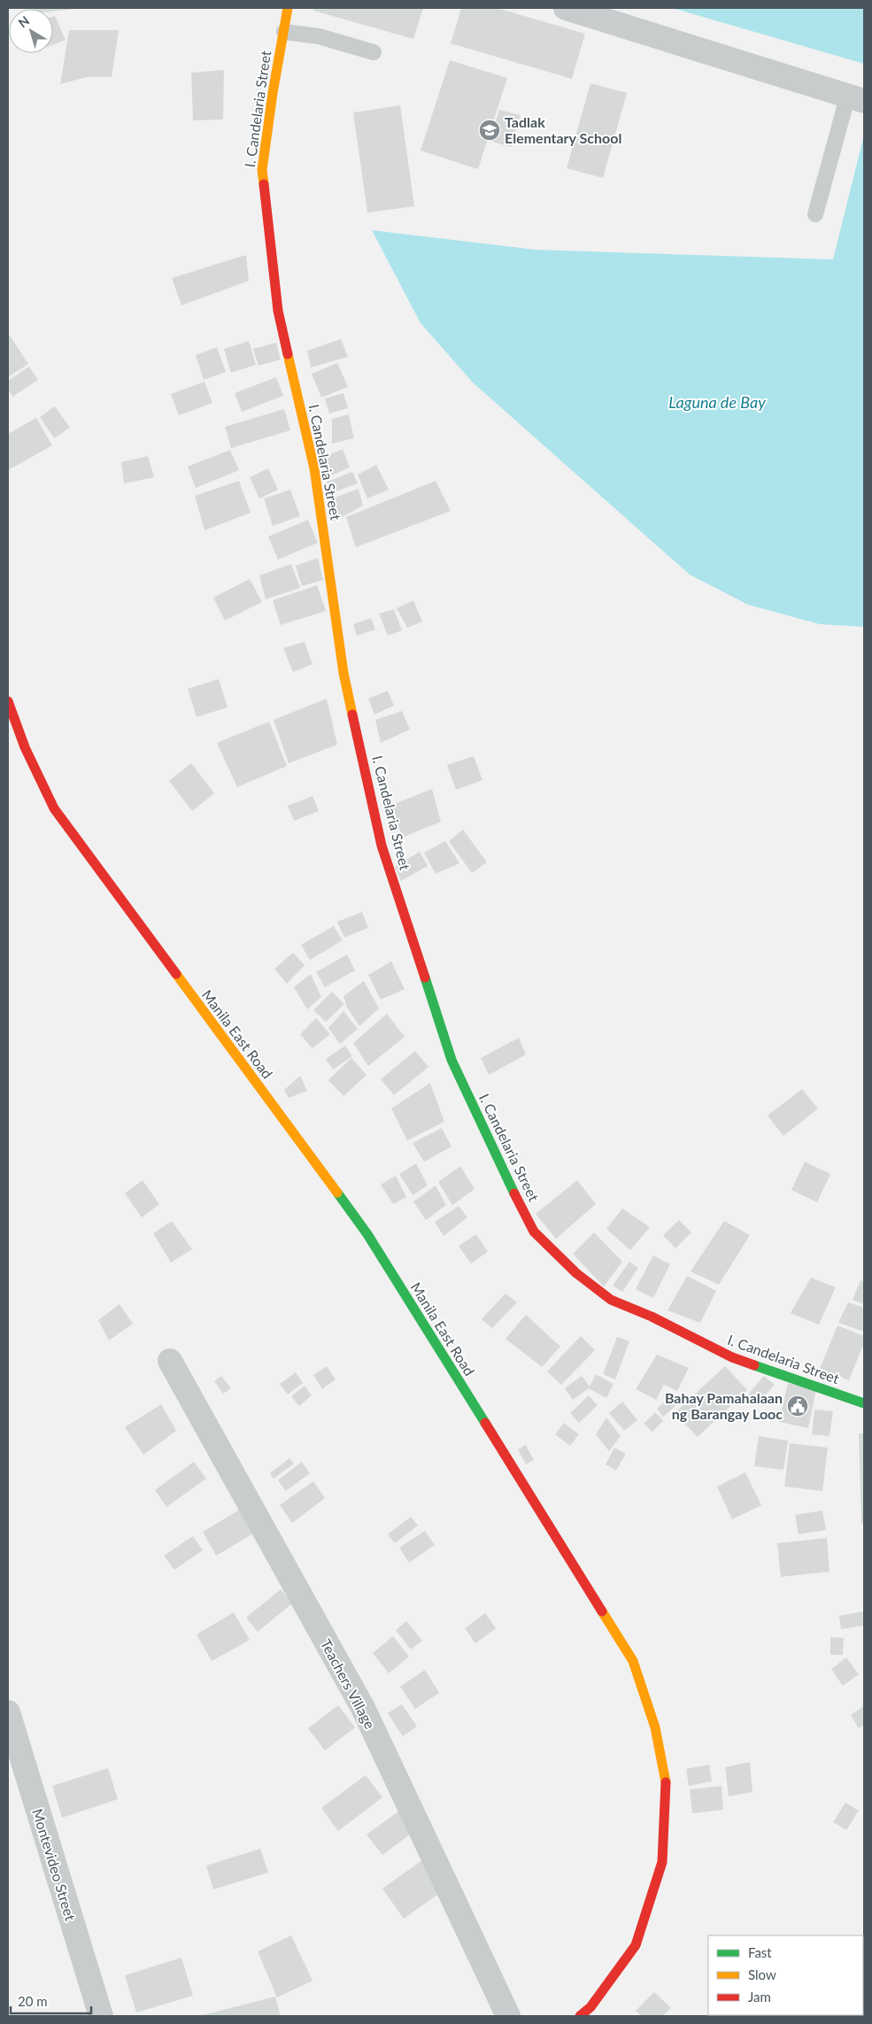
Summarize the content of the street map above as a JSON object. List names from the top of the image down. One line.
{"streets":{"street":["I. Candelaria Street","Manila East Road","Teachers Village","Montevideo Street"]},"water":["Laguna de Bay"],"places":{"school or university":["Tadlak Elementary School"],"public building":["Bahay Pamahalaan ng Barangay Looc"]},"legend":["Fast","Slow","Jam"],"scale_bar":"20 m","north":"top left"}
